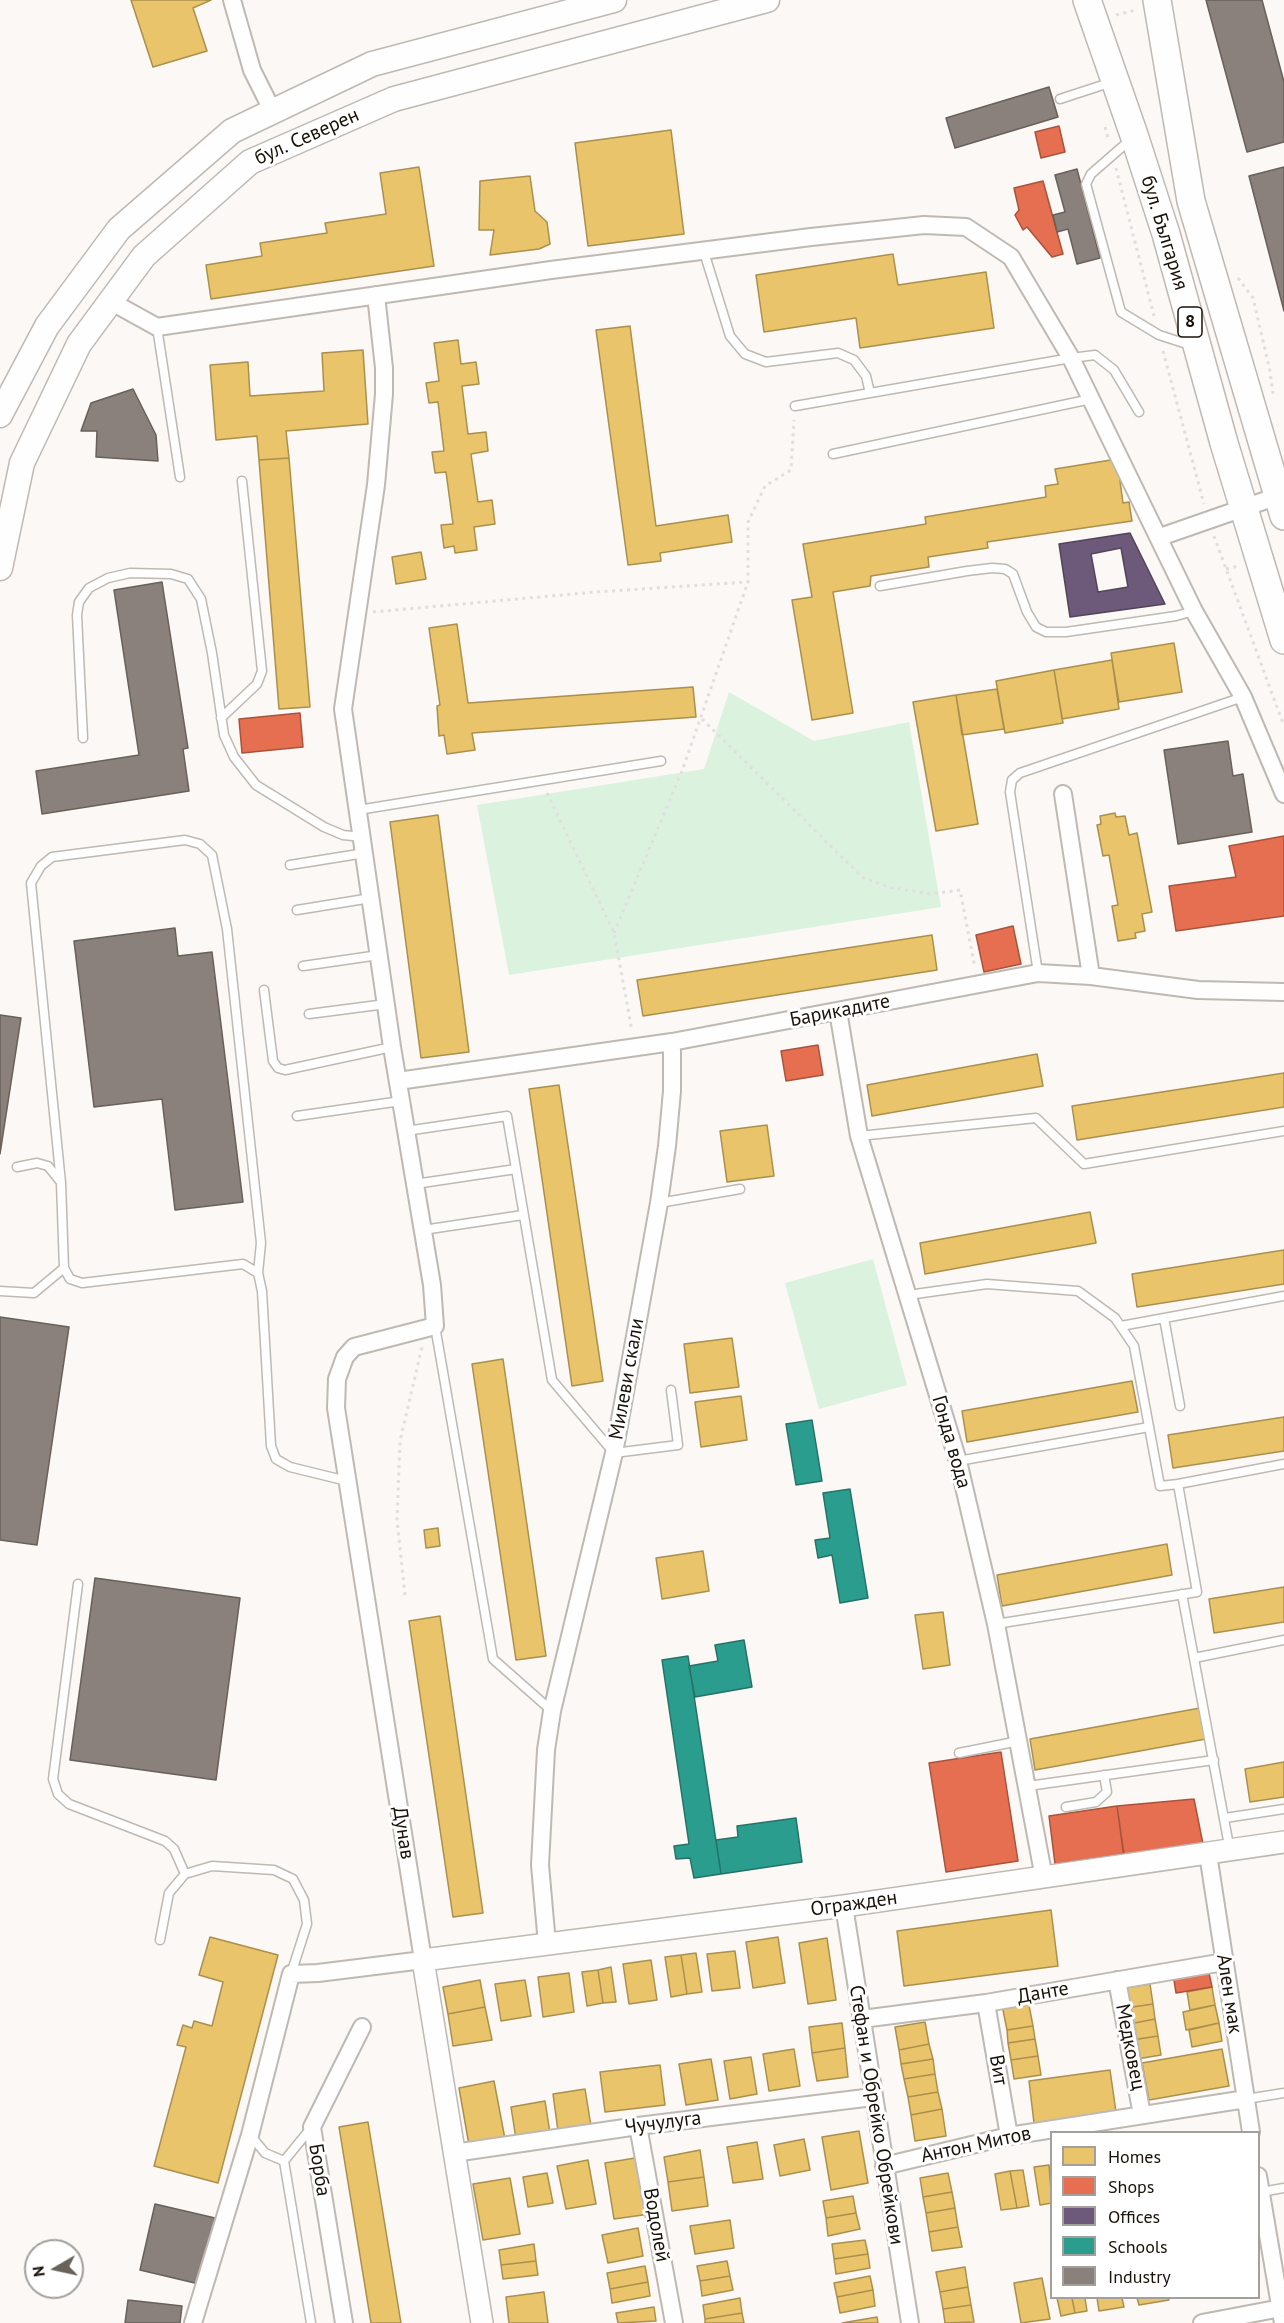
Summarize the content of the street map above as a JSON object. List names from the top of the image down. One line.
{"streets":{"main road":["бул. Северен","бул. България","8"],"street":["Барикадите","Милеви скали","Гонда вода","Дунав","Огражден","Данте","Ален мак","Медковец","Вит","Стефан и Обрейко Обрейкови","Чучулуга","Антон Митов","Борба","Водолей"]},"crossings":[["Барикадите","Милеви скали"],["Барикадите","Гонда вода"],["Милеви скали","Огражден"],["Гонда вода","Огражден"],["Дунав","Огражден"],["Дунав","Чучулуга"],["Огражден","Ален мак"],["Огражден","Стефан и Обрейко Обрейкови"],["Данте","Ален мак"],["Данте","Медковец"],["Данте","Вит"],["Данте","Стефан и Обрейко Обрейкови"],["Ален мак","Антон Митов"],["Медковец","Антон Митов"],["Вит","Антон Митов"],["Стефан и Обрейко Обрейкови","Чучулуга"],["Стефан и Обрейко Обрейкови","Антон Митов"],["Чучулуга","Водолей"]],"legend":["Homes","Shops","Offices","Schools","Industry"],"north":"left"}
